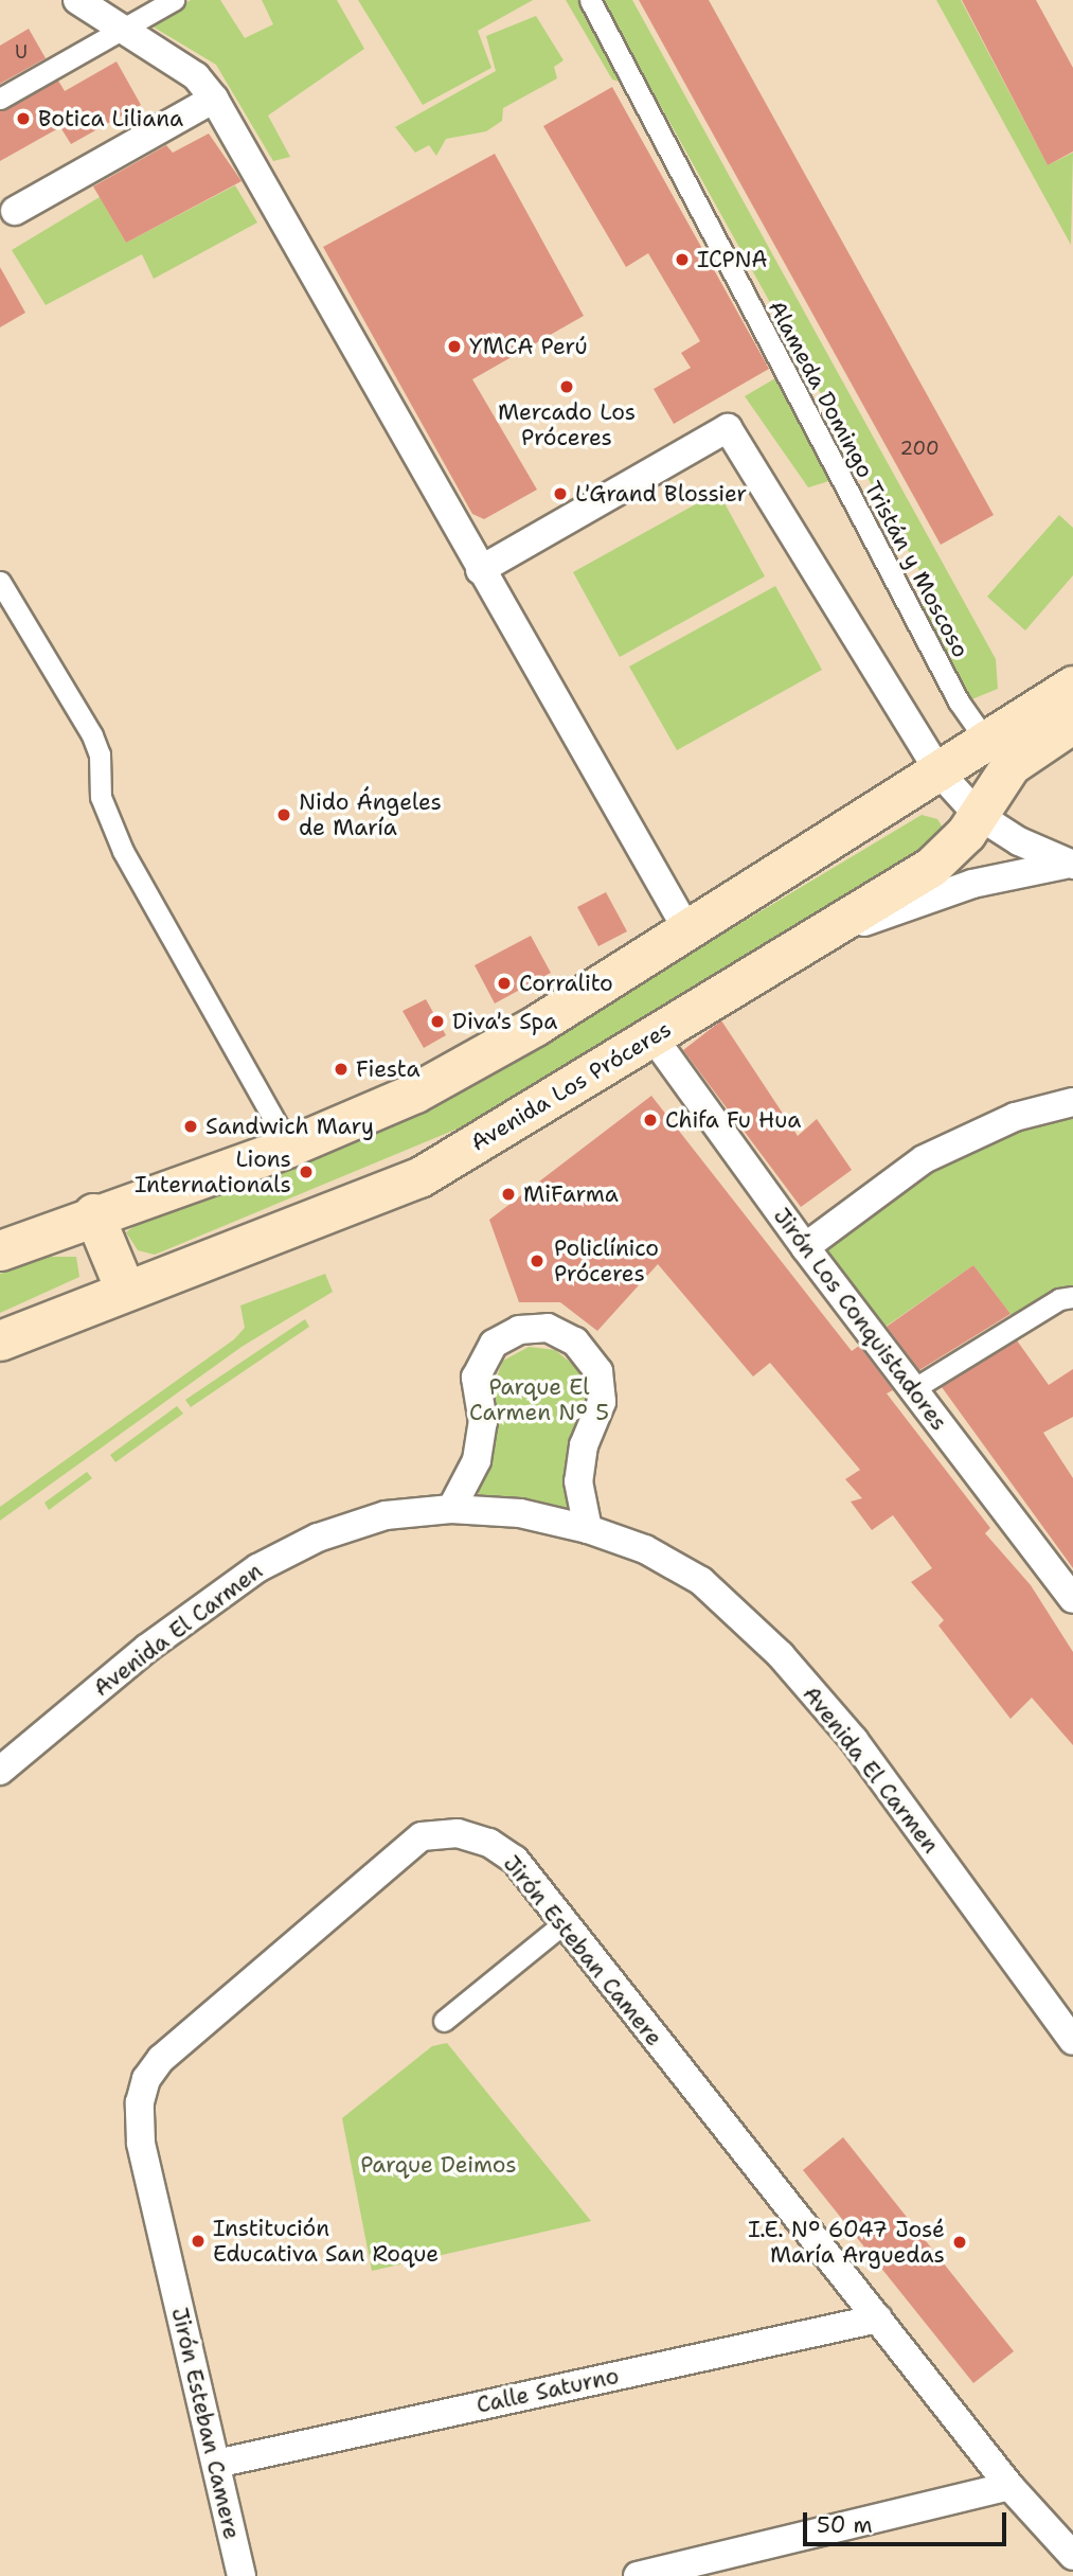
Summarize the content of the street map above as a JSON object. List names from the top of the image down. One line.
{"streets":{"main road":["Avenida Los Próceres"],"street":["Alameda Domingo Tristán y Moscoso","Jirón Los Conquistadores","Avenida El Carmen","Jirón Esteban Camere","Calle Saturno"]},"crossings":[["Avenida Los Próceres","Jirón Los Conquistadores"],["Jirón Esteban Camere","Calle Saturno"]],"parks":["Parque El Carmen N° 5","Parque Deimos"],"places":["Botica Liliana","ICPNA","YMCA Perú","Mercado Los Próceres","L'Grand Blossier","Nido Ángeles de María","Corralito","Diva's Spa","Fiesta","Chifa Fu Hua","Sandwich Mary","Lions Internationals","MiFarma","Policlínico Próceres","Institución Educativa San Roque","I.E. N° 6047 José María Arguedas"],"house_numbers":["U","200"],"scale_bar":"50 m"}
